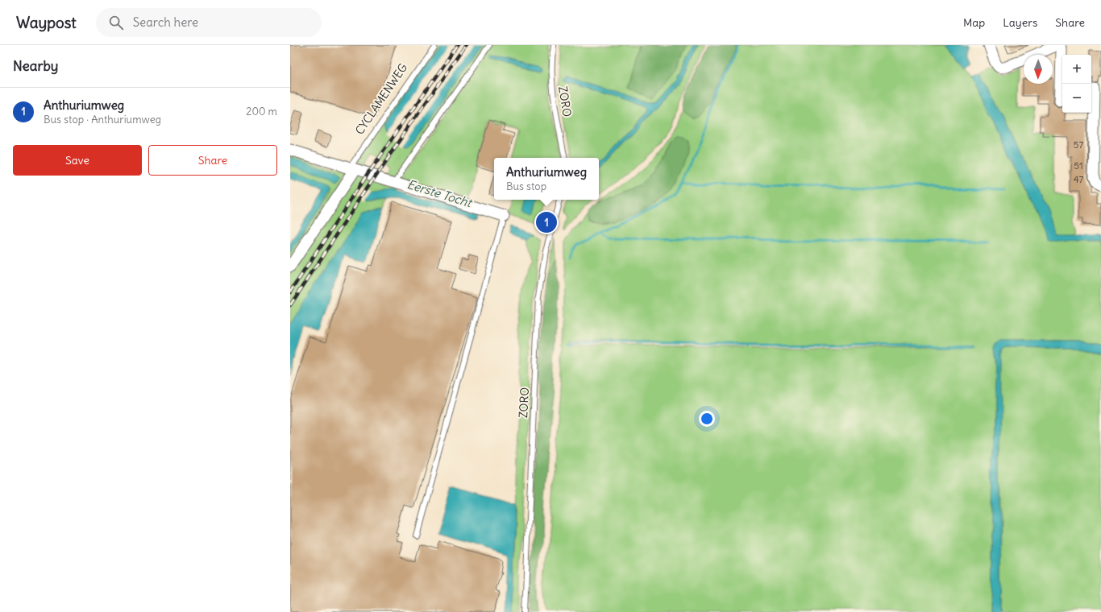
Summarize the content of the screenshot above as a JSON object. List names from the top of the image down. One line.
{"streets":{"street":["CYCLAMENWEG"],"lane":["ZORO"]},"water":["Eerste Tocht"],"house_numbers":["57","51","47"],"north":"bottom","page":{"header":"Waypost","search":"Search here","nav":["Map","Layers","Share"],"heading":"Nearby","map_buttons":["+","−"],"list":[{"mark":"1","name":"Anthuriumweg","note":"Bus stop · Anthuriumweg","value":"200 m"}],"buttons":["Save","Share"],"popup":["Anthuriumweg","Bus stop"],"pins":"1"}}
